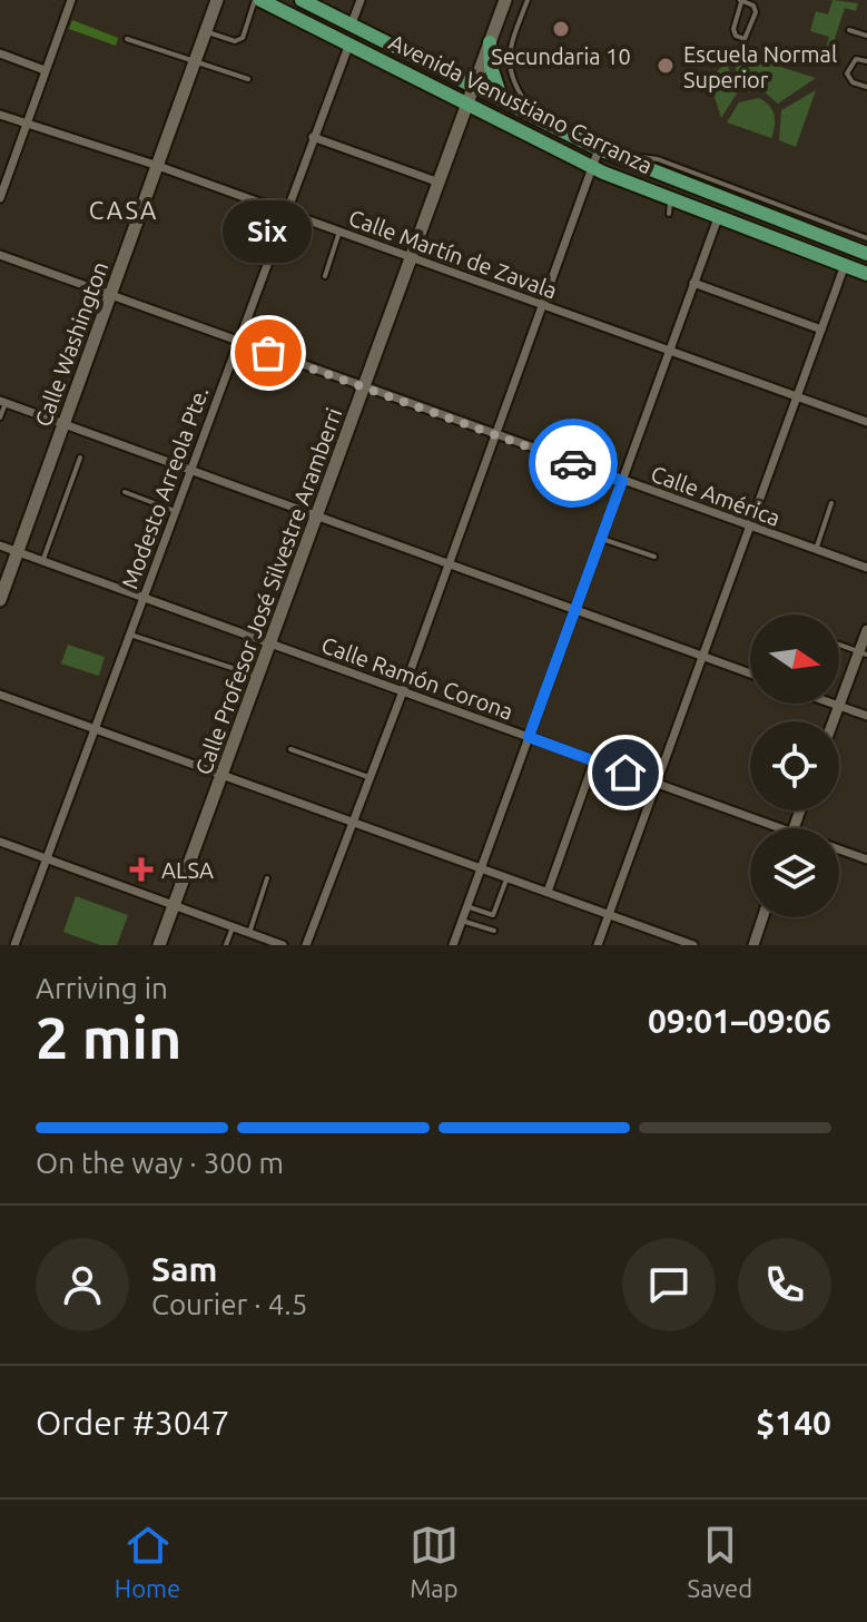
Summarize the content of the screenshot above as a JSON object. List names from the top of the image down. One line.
{"streets":{"main road":["Avenida Venustiano Carranza","Calle Washington","Calle Profesor José Silvestre Aramberri"],"street":["Calle Martín de Zavala","Modesto Arreola Pte.","Calle América","Calle Ramón Corona"]},"crossings":[["Avenida Venustiano Carranza","Modesto Arreola Pte."],["Avenida Venustiano Carranza","Calle Profesor José Silvestre Aramberri"],["Calle Martín de Zavala","Calle Washington"],["Calle Martín de Zavala","Modesto Arreola Pte."],["Calle Martín de Zavala","Calle Profesor José Silvestre Aramberri"],["Calle Washington","Calle América"],["Calle Washington","Calle Ramón Corona"],["Modesto Arreola Pte.","Calle América"],["Modesto Arreola Pte.","Calle Ramón Corona"],["Calle América","Calle Profesor José Silvestre Aramberri"],["Calle Profesor José Silvestre Aramberri","Calle Ramón Corona"]],"districts":["CASA"],"places":{"other":["Secundaria 10","Escuela Normal Superior","Six"],"health":["ALSA"]},"north":"right","page":{"bubble":"Six","heading":["2 min","Arriving in","09:01–09:06"],"panel":["Sam","Courier · 4.5","Order #3047","$140"],"bar":"On the way · 300 m","tabs":["Home","Map","Saved"]}}
